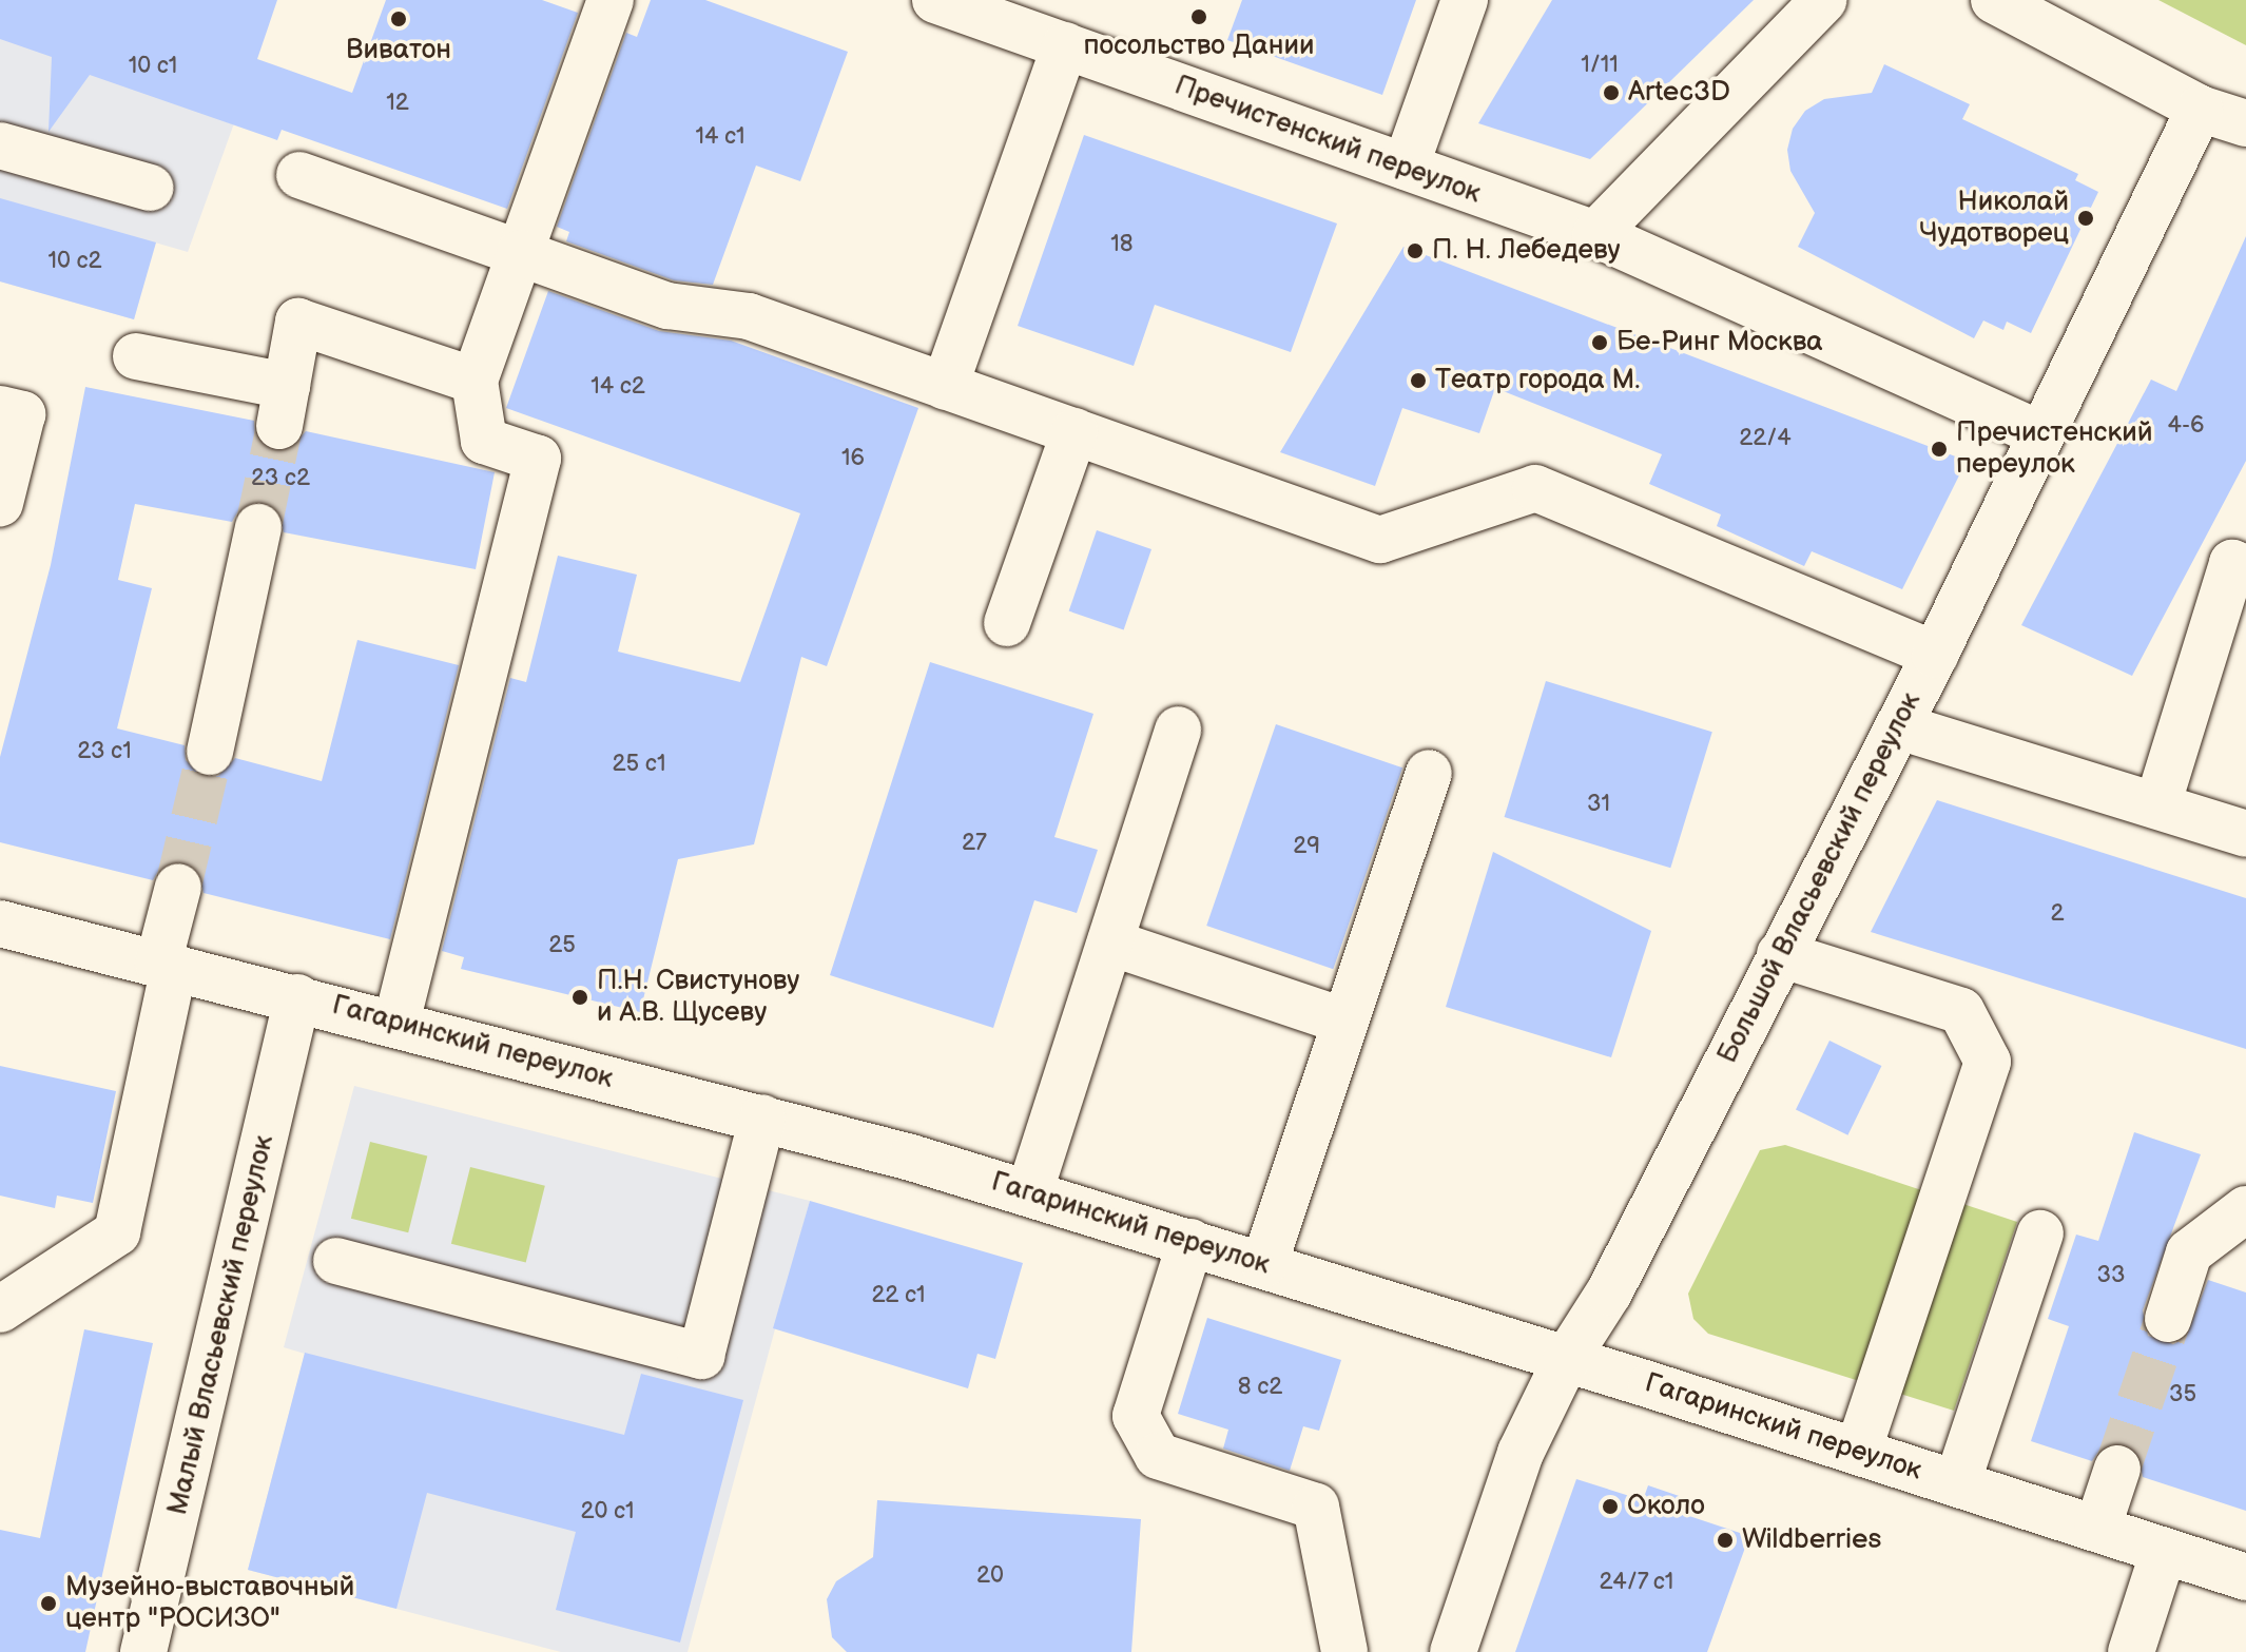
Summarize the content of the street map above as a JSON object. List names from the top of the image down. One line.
{"streets":{"street":["Пречистенский переулок","Большой Власьевский переулок","Гагаринский переулок","Малый Власьевский переулок"]},"crossings":[["Пречистенский переулок","Большой Власьевский переулок"],["Большой Власьевский переулок","Гагаринский переулок"],["Гагаринский переулок","Малый Власьевский переулок"]],"places":["посольство Дании","Виватон","Artec3D","Николай Чудотворец","П. Н. Лебедеву","Бе-Ринг Москва","Театр города М.","Пречистенский переулок","П.Н. Свистунову и А.В. Щусеву","Около","Wildberries","Музейно-выставочный центр \"РОСИЗО\""],"house_numbers":["1/11","10 с1","12","14 с1","18","10 с2","14 с2","4-6","22/4","16","23 с2","23 с1","25 с1","31","27","29","2","25","33","22 с1","8 с2","35","20 с1","20","24/7 с1"]}
